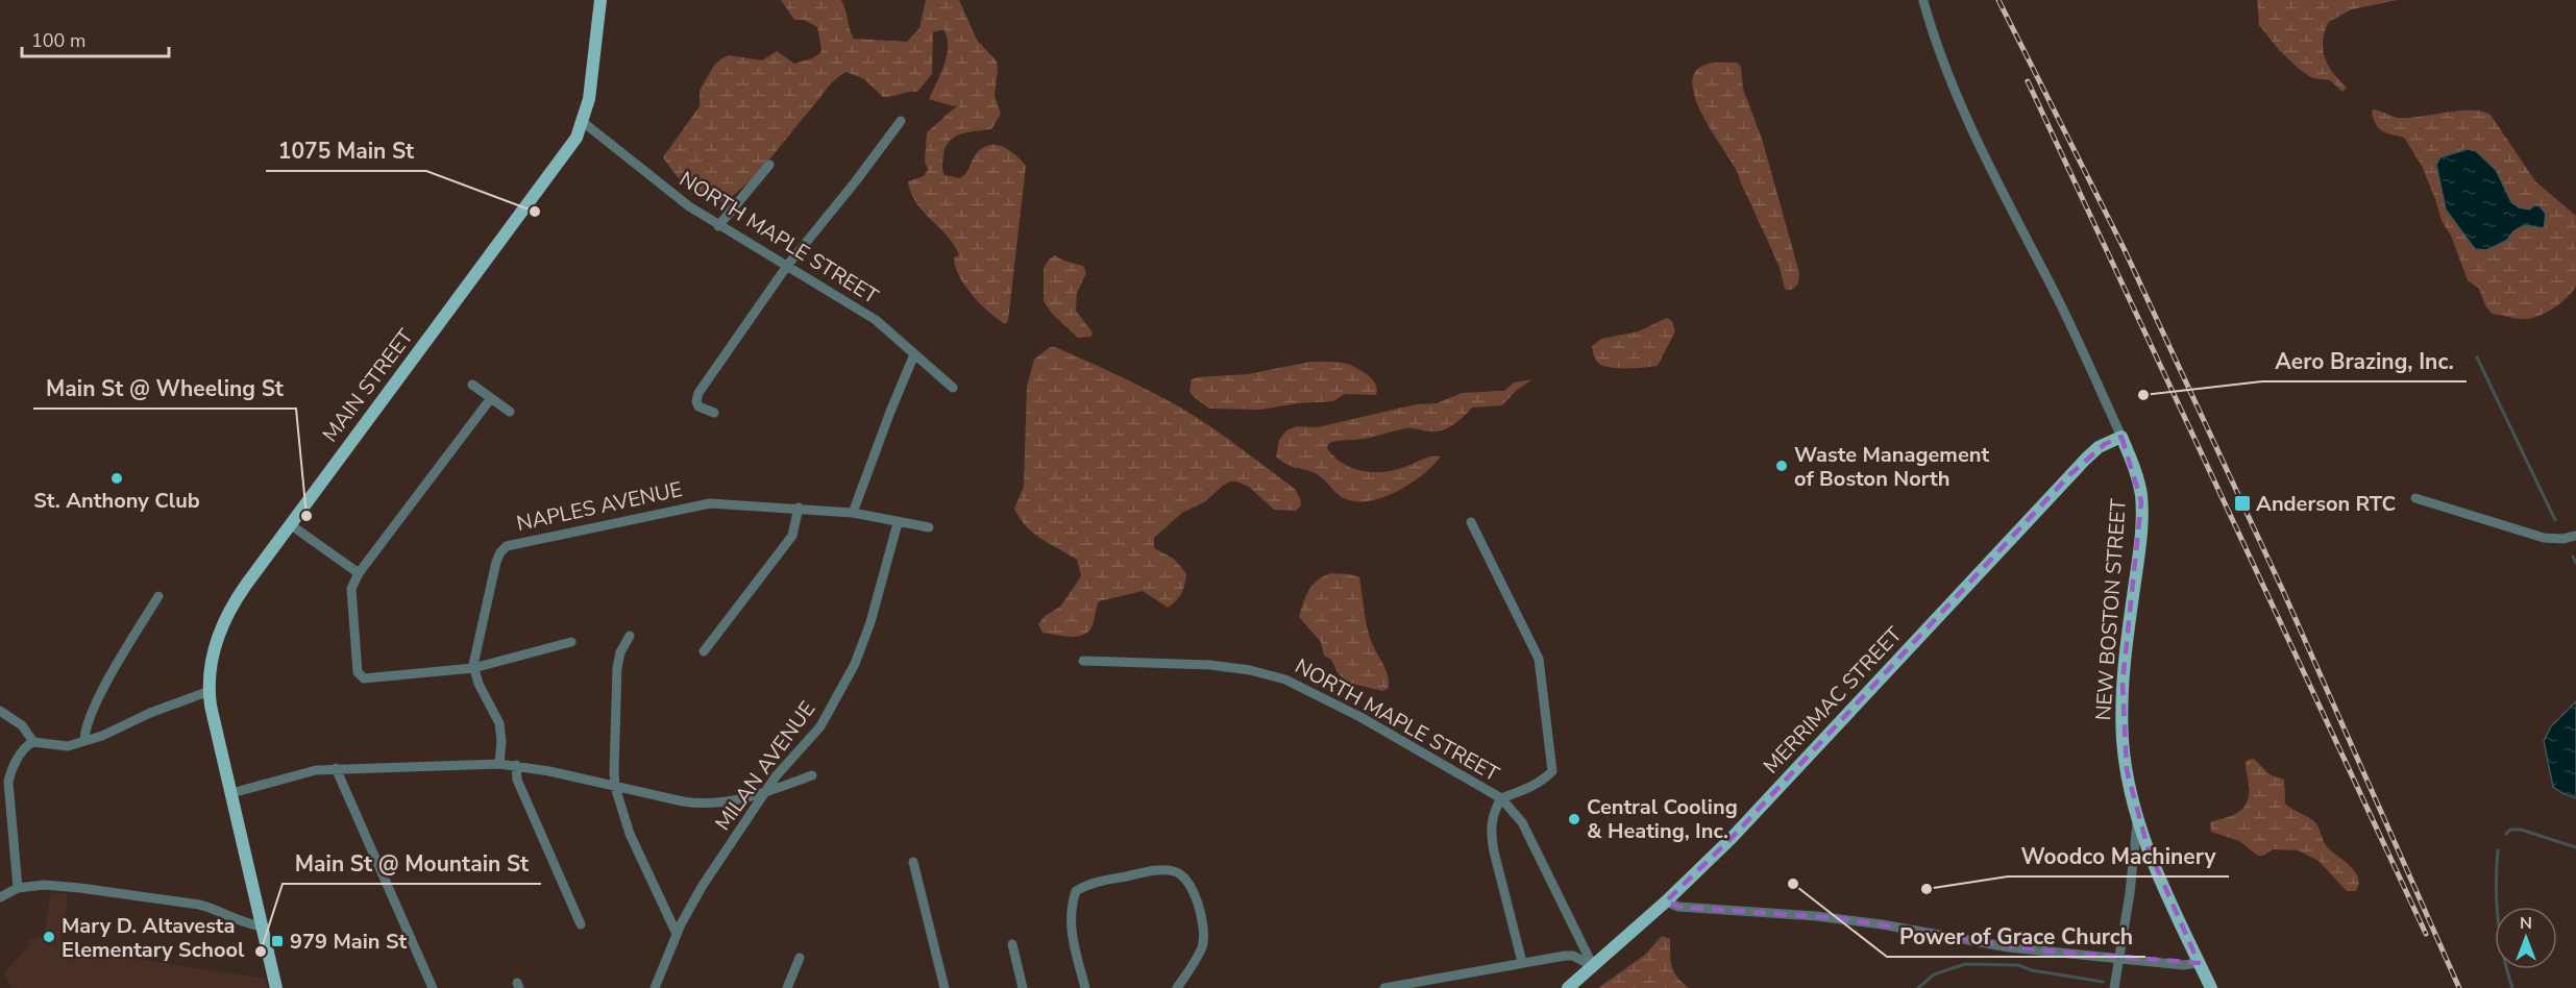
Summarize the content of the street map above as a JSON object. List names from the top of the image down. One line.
{"streets":{"main road":["MAIN STREET","NEW BOSTON STREET","MERRIMAC STREET"],"street":["NORTH MAPLE STREET","NAPLES AVENUE","MILAN AVENUE"]},"crossings":[["NORTH MAPLE STREET","MAIN STREET"],["NORTH MAPLE STREET","MERRIMAC STREET"],["NAPLES AVENUE","MILAN AVENUE"],["NEW BOSTON STREET","MERRIMAC STREET"]],"places":{"other":["1075 Main St","Aero Brazing, Inc.","Waste Management of Boston North","St. Anthony Club","Main St @ Wheeling St","Central Cooling & Heating, Inc.","Power of Grace Church","Woodco Machinery","Mary D. Altavesta Elementary School","Main St @ Mountain St"],"transit":["Anderson RTC","979 Main St"]},"scale_bar":"100 m","north":"top"}
